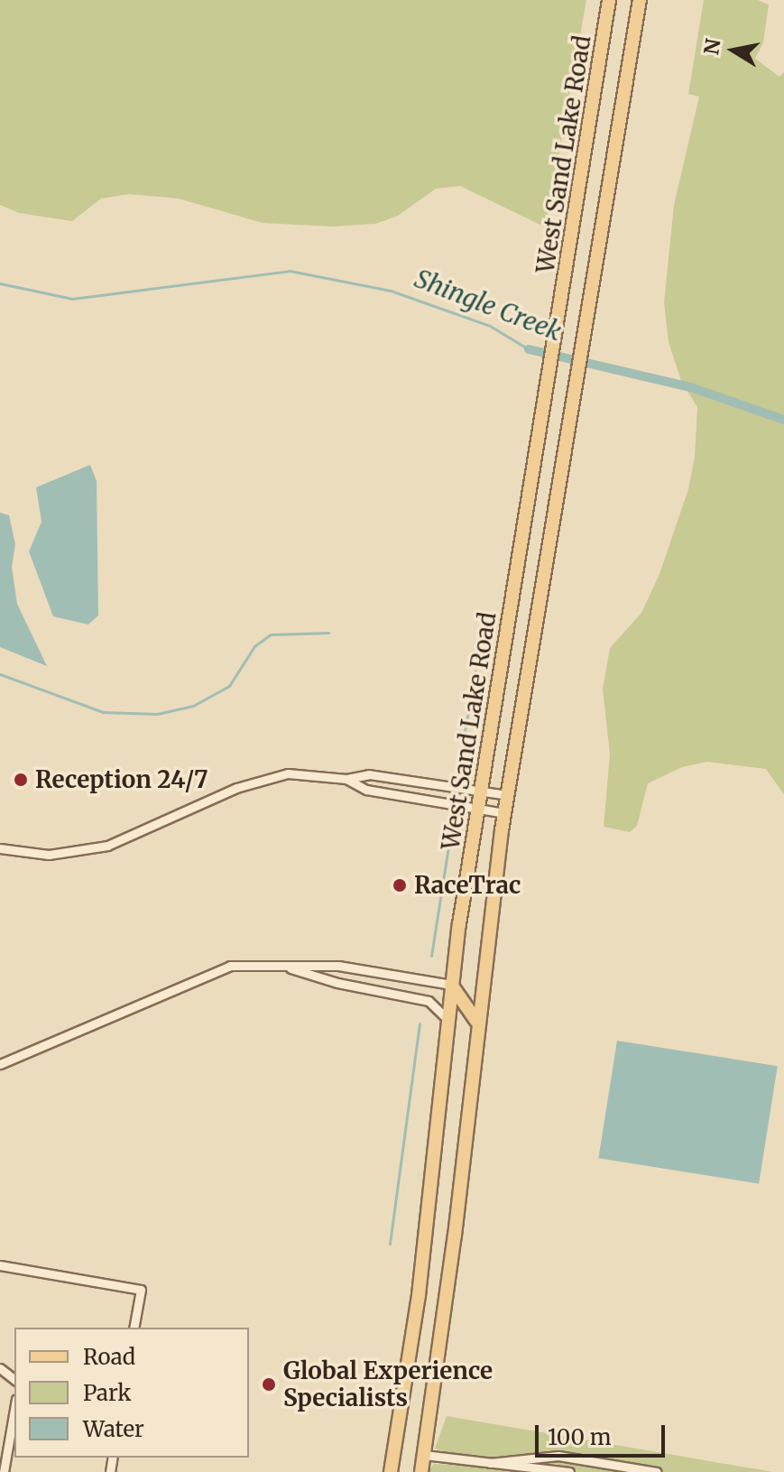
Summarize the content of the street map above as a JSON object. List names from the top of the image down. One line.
{"streets":{"main road":["West Sand Lake Road"]},"water":["Shingle Creek"],"places":["Reception 24/7","RaceTrac","Global Experience Specialists"],"legend":["Road","Park","Water"],"scale_bar":"100 m","north":"left"}
